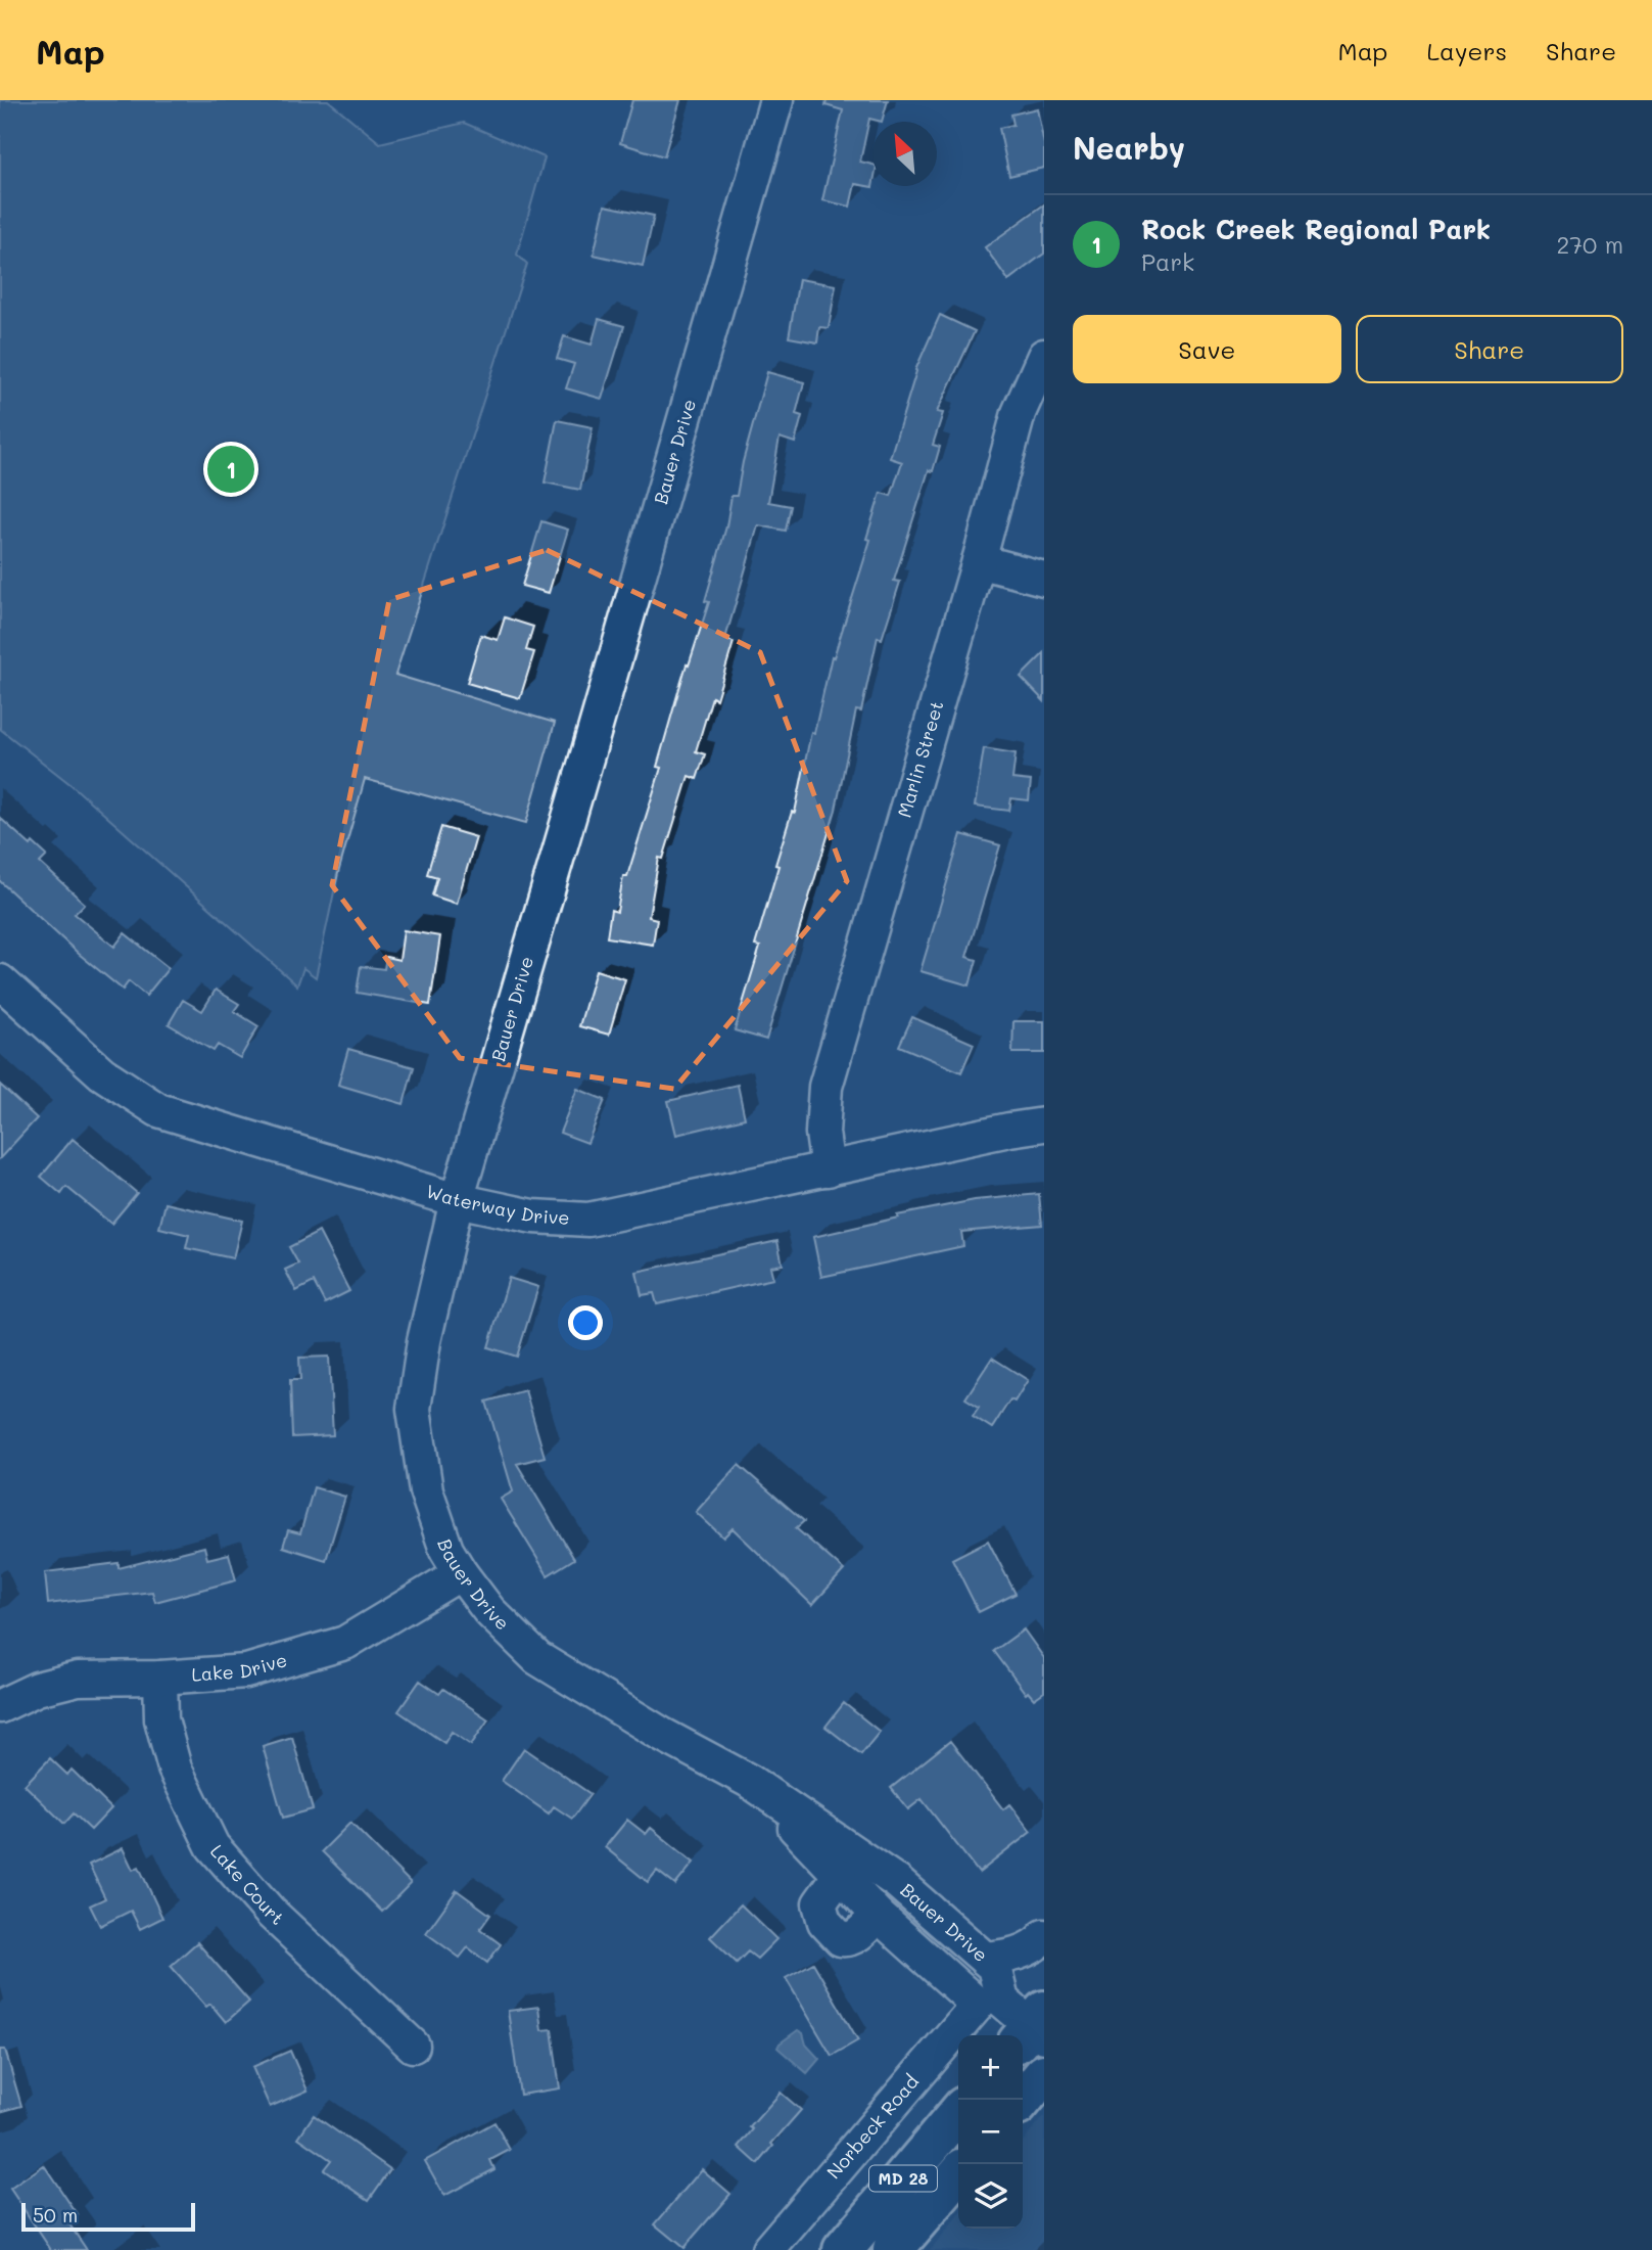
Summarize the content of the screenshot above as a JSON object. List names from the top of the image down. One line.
{"streets":{"main road":["MD 28"],"street":["Bauer Drive","Marlin Street","Waterway Drive","Lake Drive","Lake Court","Norbeck Road"]},"crossings":[["Bauer Drive","Waterway Drive"],["Bauer Drive","Lake Drive"],["Bauer Drive","Norbeck Road"],["Marlin Street","Waterway Drive"],["Lake Drive","Lake Court"]],"scale_bar":"50 m","north":"top left","page":{"header":"Map","nav":["Map","Layers","Share"],"heading":"Nearby","list":[{"mark":"1","name":"Rock Creek Regional Park","note":"Park","value":"270 m"}],"buttons":["Save","Share"],"pins":"1","map_buttons":["+","−"],"scale":"50 m"}}
